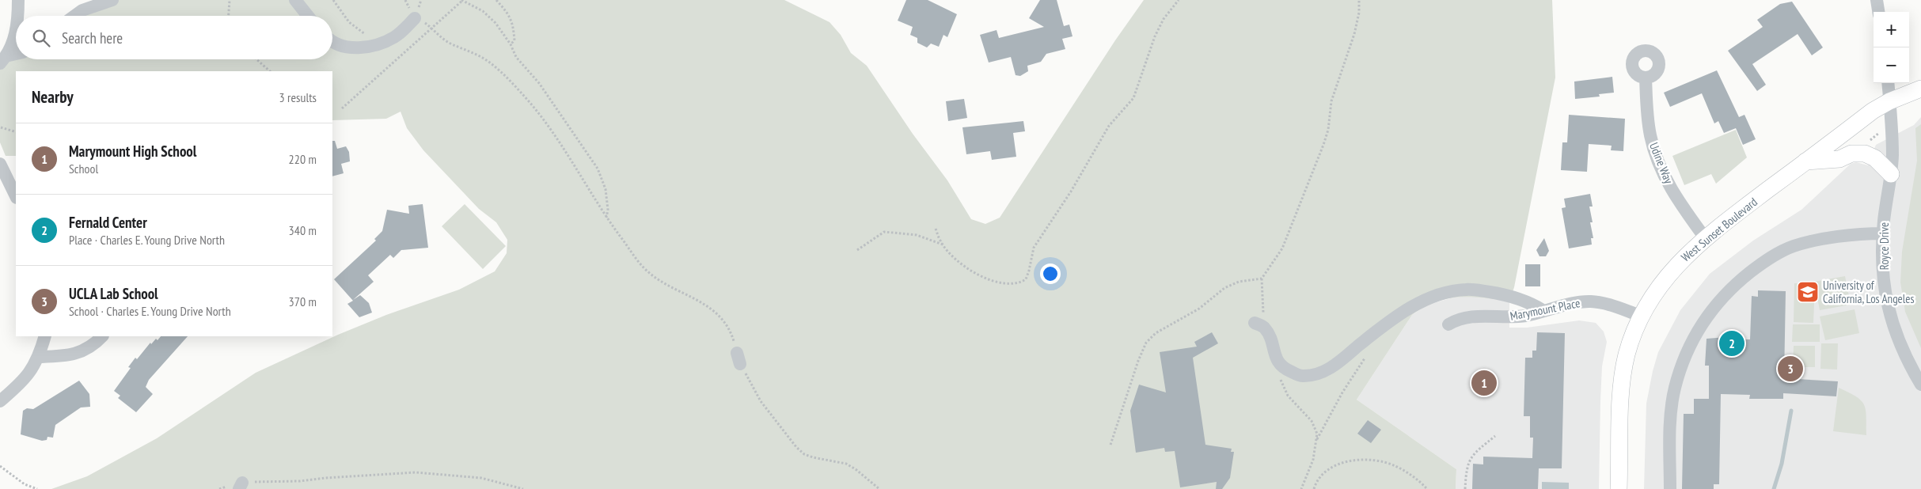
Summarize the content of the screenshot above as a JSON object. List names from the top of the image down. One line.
{"streets":{"main road":["West Sunset Boulevard"],"street":["Udine Way","Royce Drive","Marymount Place"]},"crossings":[["Udine Way","West Sunset Boulevard"],["West Sunset Boulevard","Royce Drive"],["West Sunset Boulevard","Marymount Place"]],"places":{"school or university":["University of California, Los Angeles"]},"page":{"map_buttons":["+","−"],"search":"Search here","heading":["Nearby","3 results"],"list":[{"mark":"1","name":"Marymount High School","note":"School","value":"220 m"},{"mark":"2","name":"Fernald Center","note":"Place · Charles E. Young Drive North","value":"340 m"},{"mark":"3","name":"UCLA Lab School","note":"School · Charles E. Young Drive North","value":"370 m"}],"pins":["2","3","1"]}}
